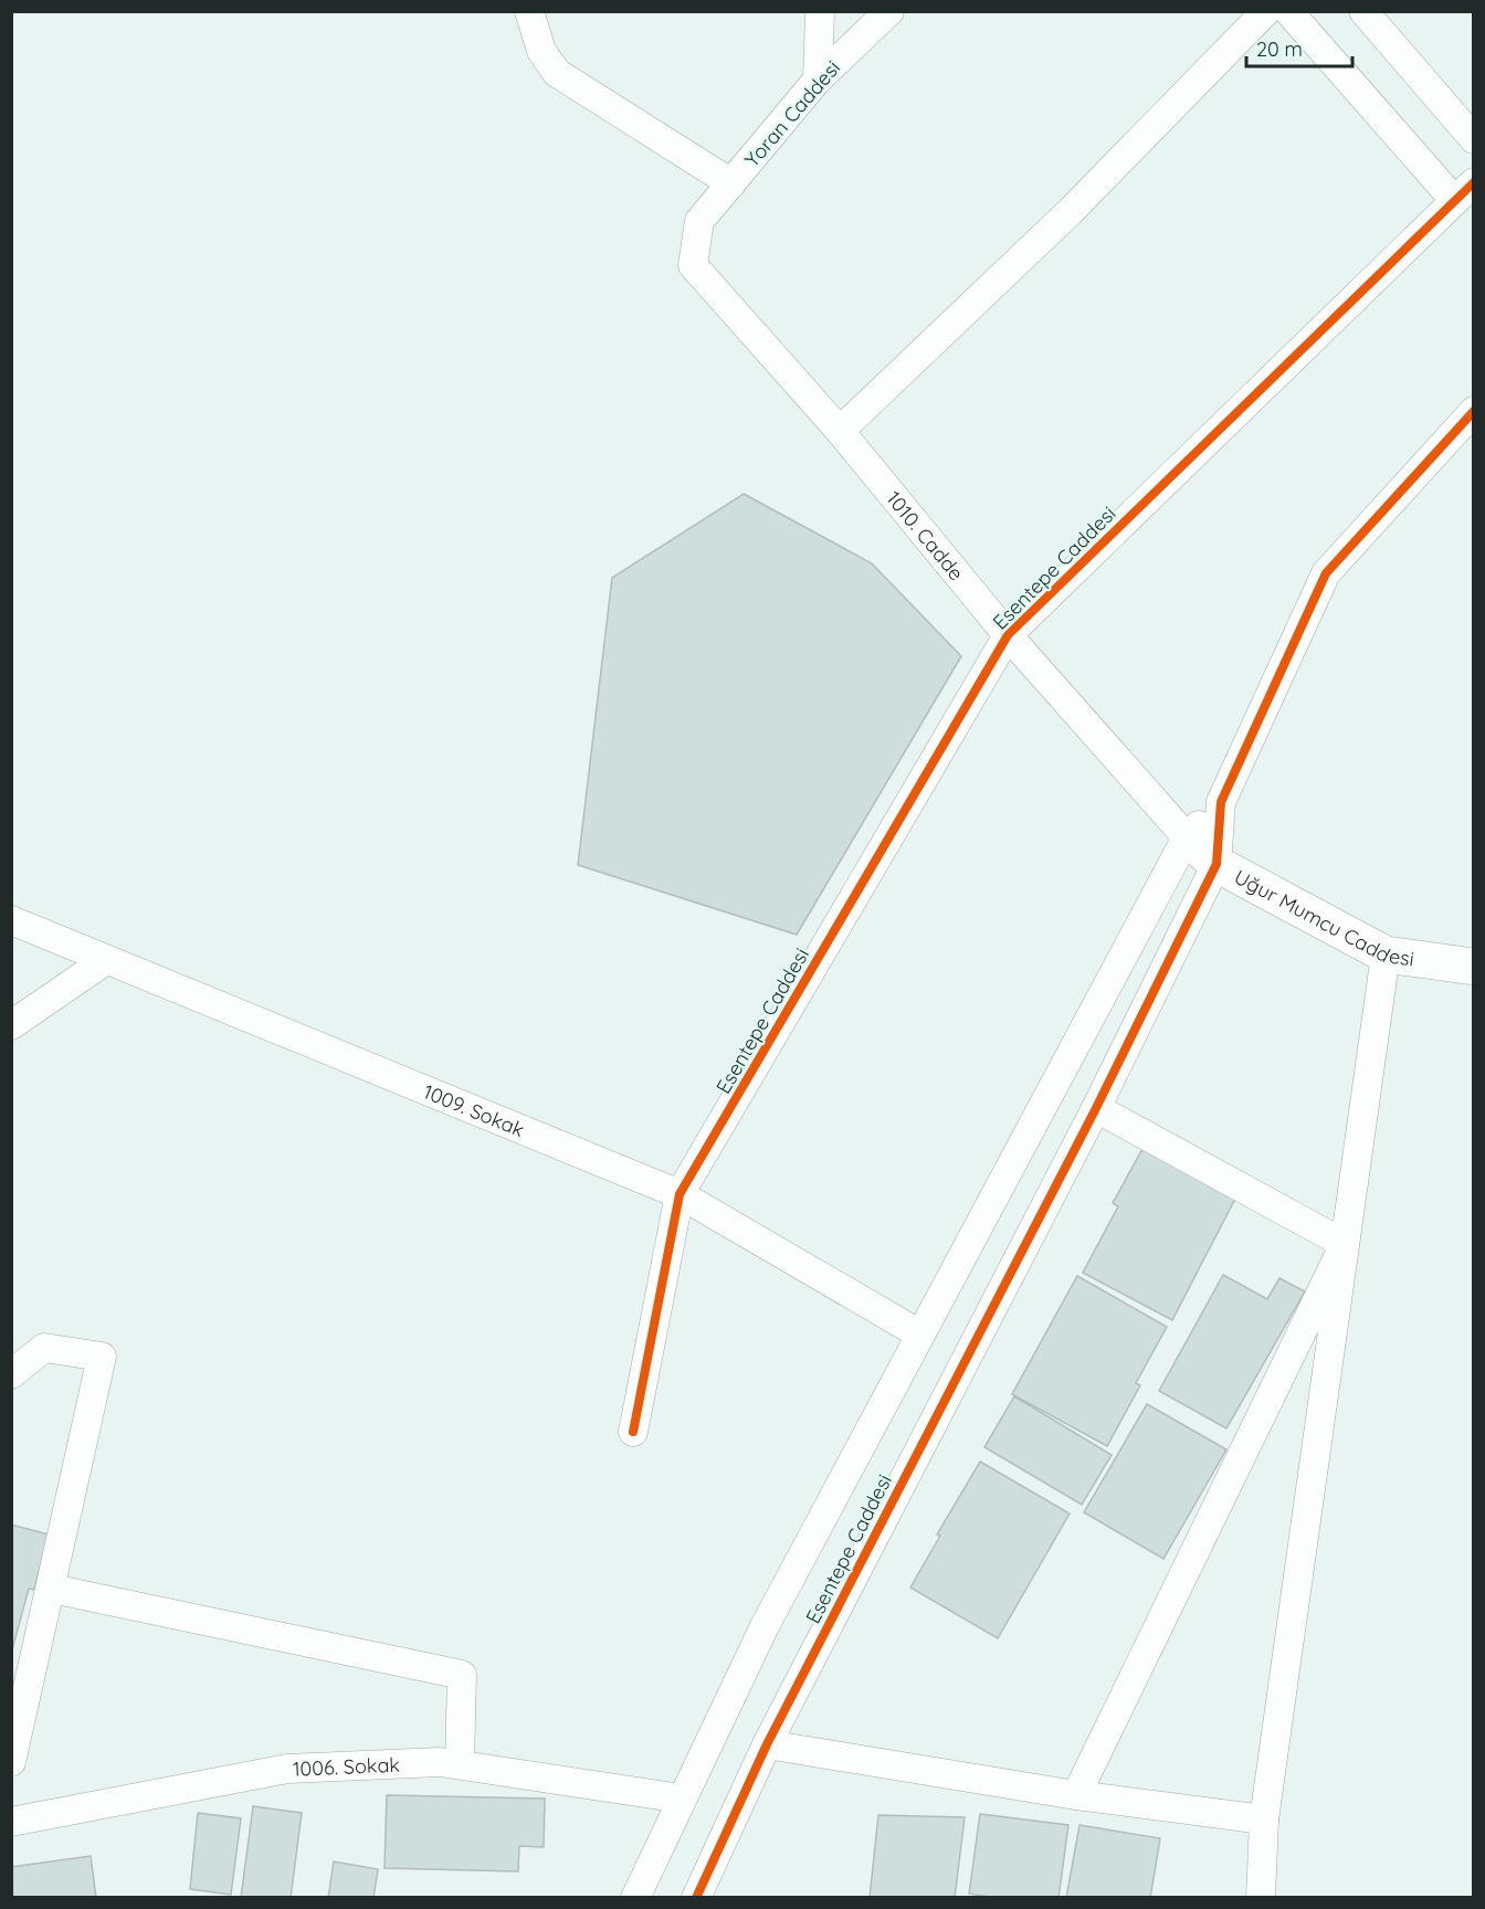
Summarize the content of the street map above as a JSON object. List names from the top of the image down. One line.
{"streets":{"street":["Yoran Caddesi","1010. Cadde","Esentepe Caddesi","Uğur Mumcu Caddesi","1009. Sokak","1006. Sokak"]},"crossings":[["Yoran Caddesi","1010. Cadde"],["1010. Cadde","Esentepe Caddesi"],["1010. Cadde","Uğur Mumcu Caddesi"],["Esentepe Caddesi","Uğur Mumcu Caddesi"],["Esentepe Caddesi","1009. Sokak"],["Esentepe Caddesi","1006. Sokak"]],"scale_bar":"20 m"}
